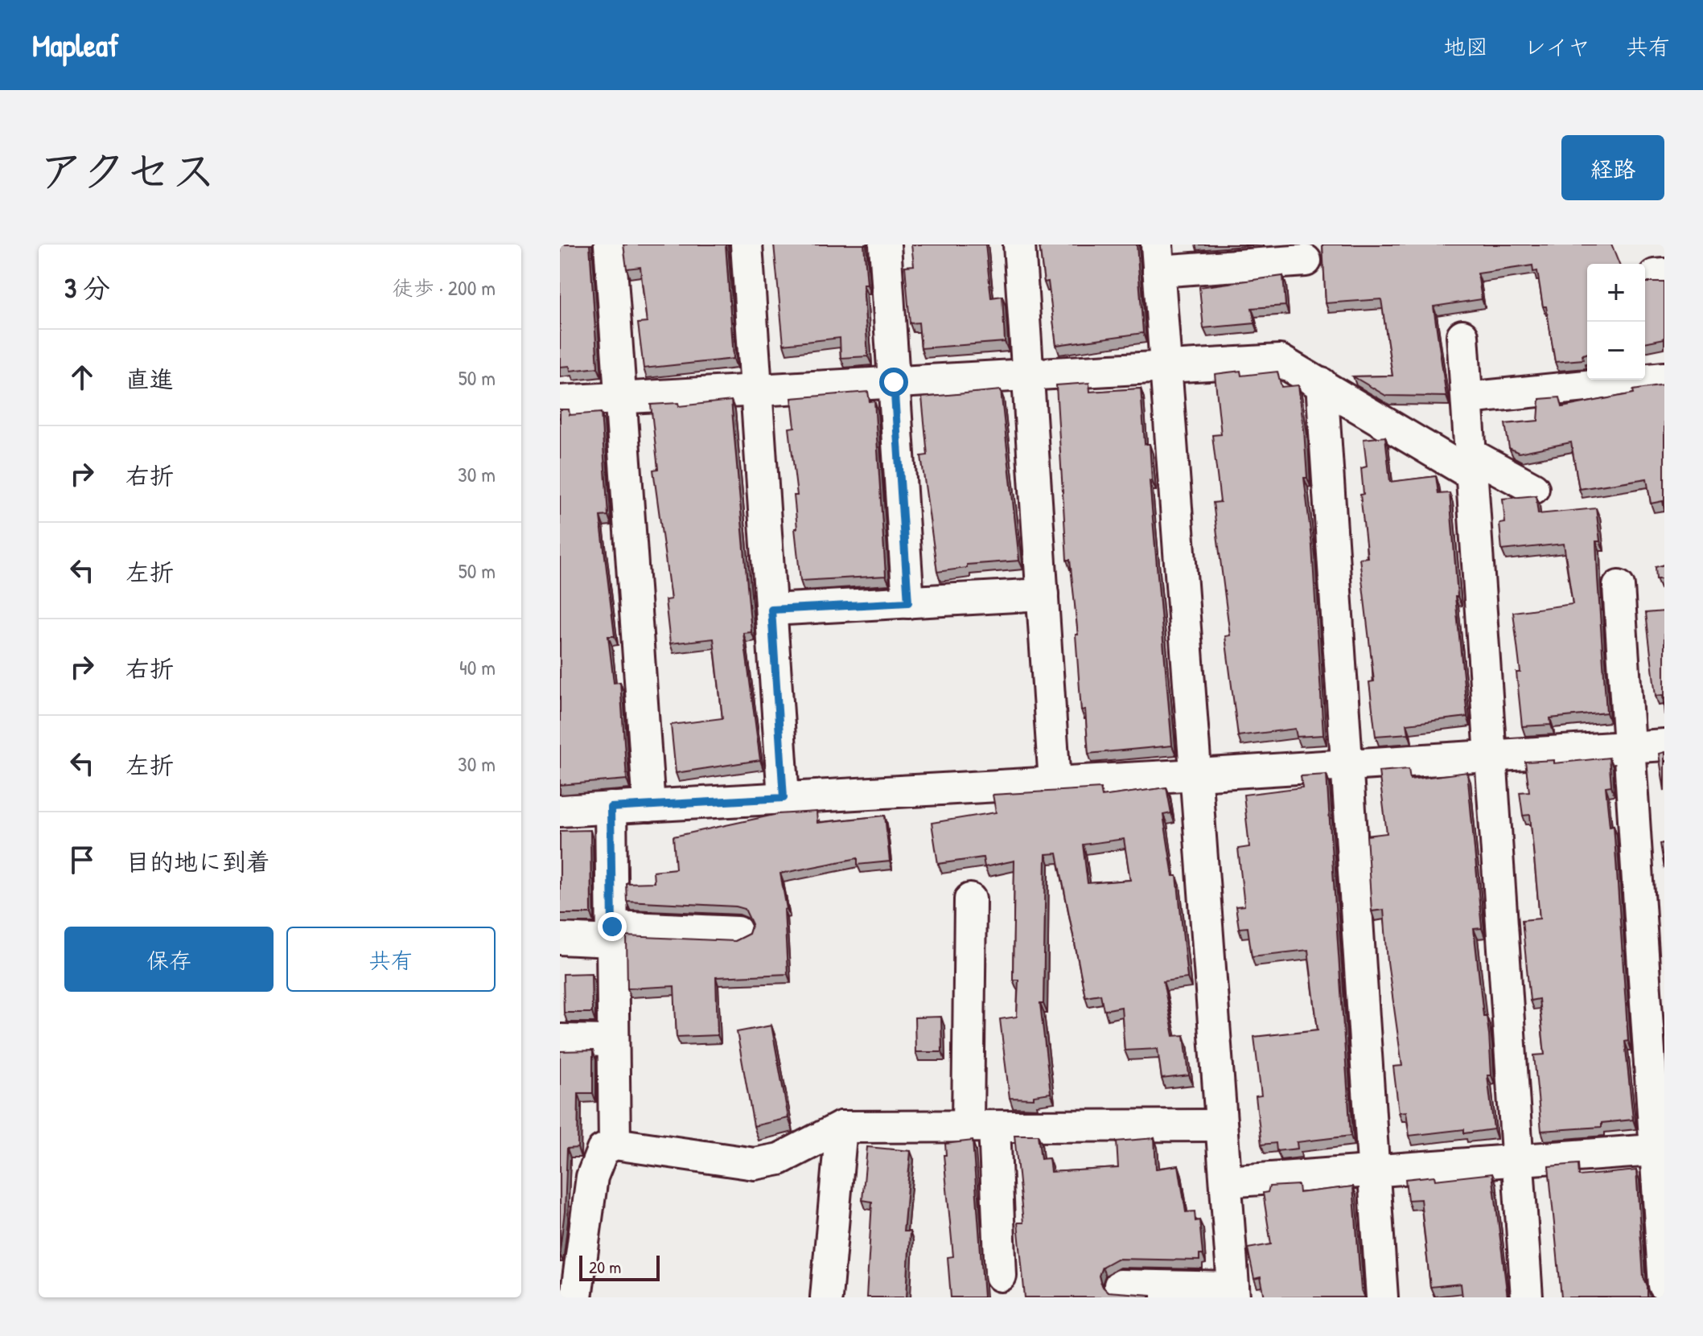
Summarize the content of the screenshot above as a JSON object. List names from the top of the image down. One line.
{"scale_bar":"20 m","page":{"header":"Mapleaf","nav":["地図","レイヤ","共有"],"title":"アクセス","buttons":["経路",["保存","共有"]],"heading":["3 分","徒歩 · 200 m"],"map_buttons":["+","−"],"list":[["直進","50 m"],["右折","30 m"],["左折","50 m"],["右折","40 m"],["左折","30 m"],"目的地に到着"],"scale":"20 m"}}
